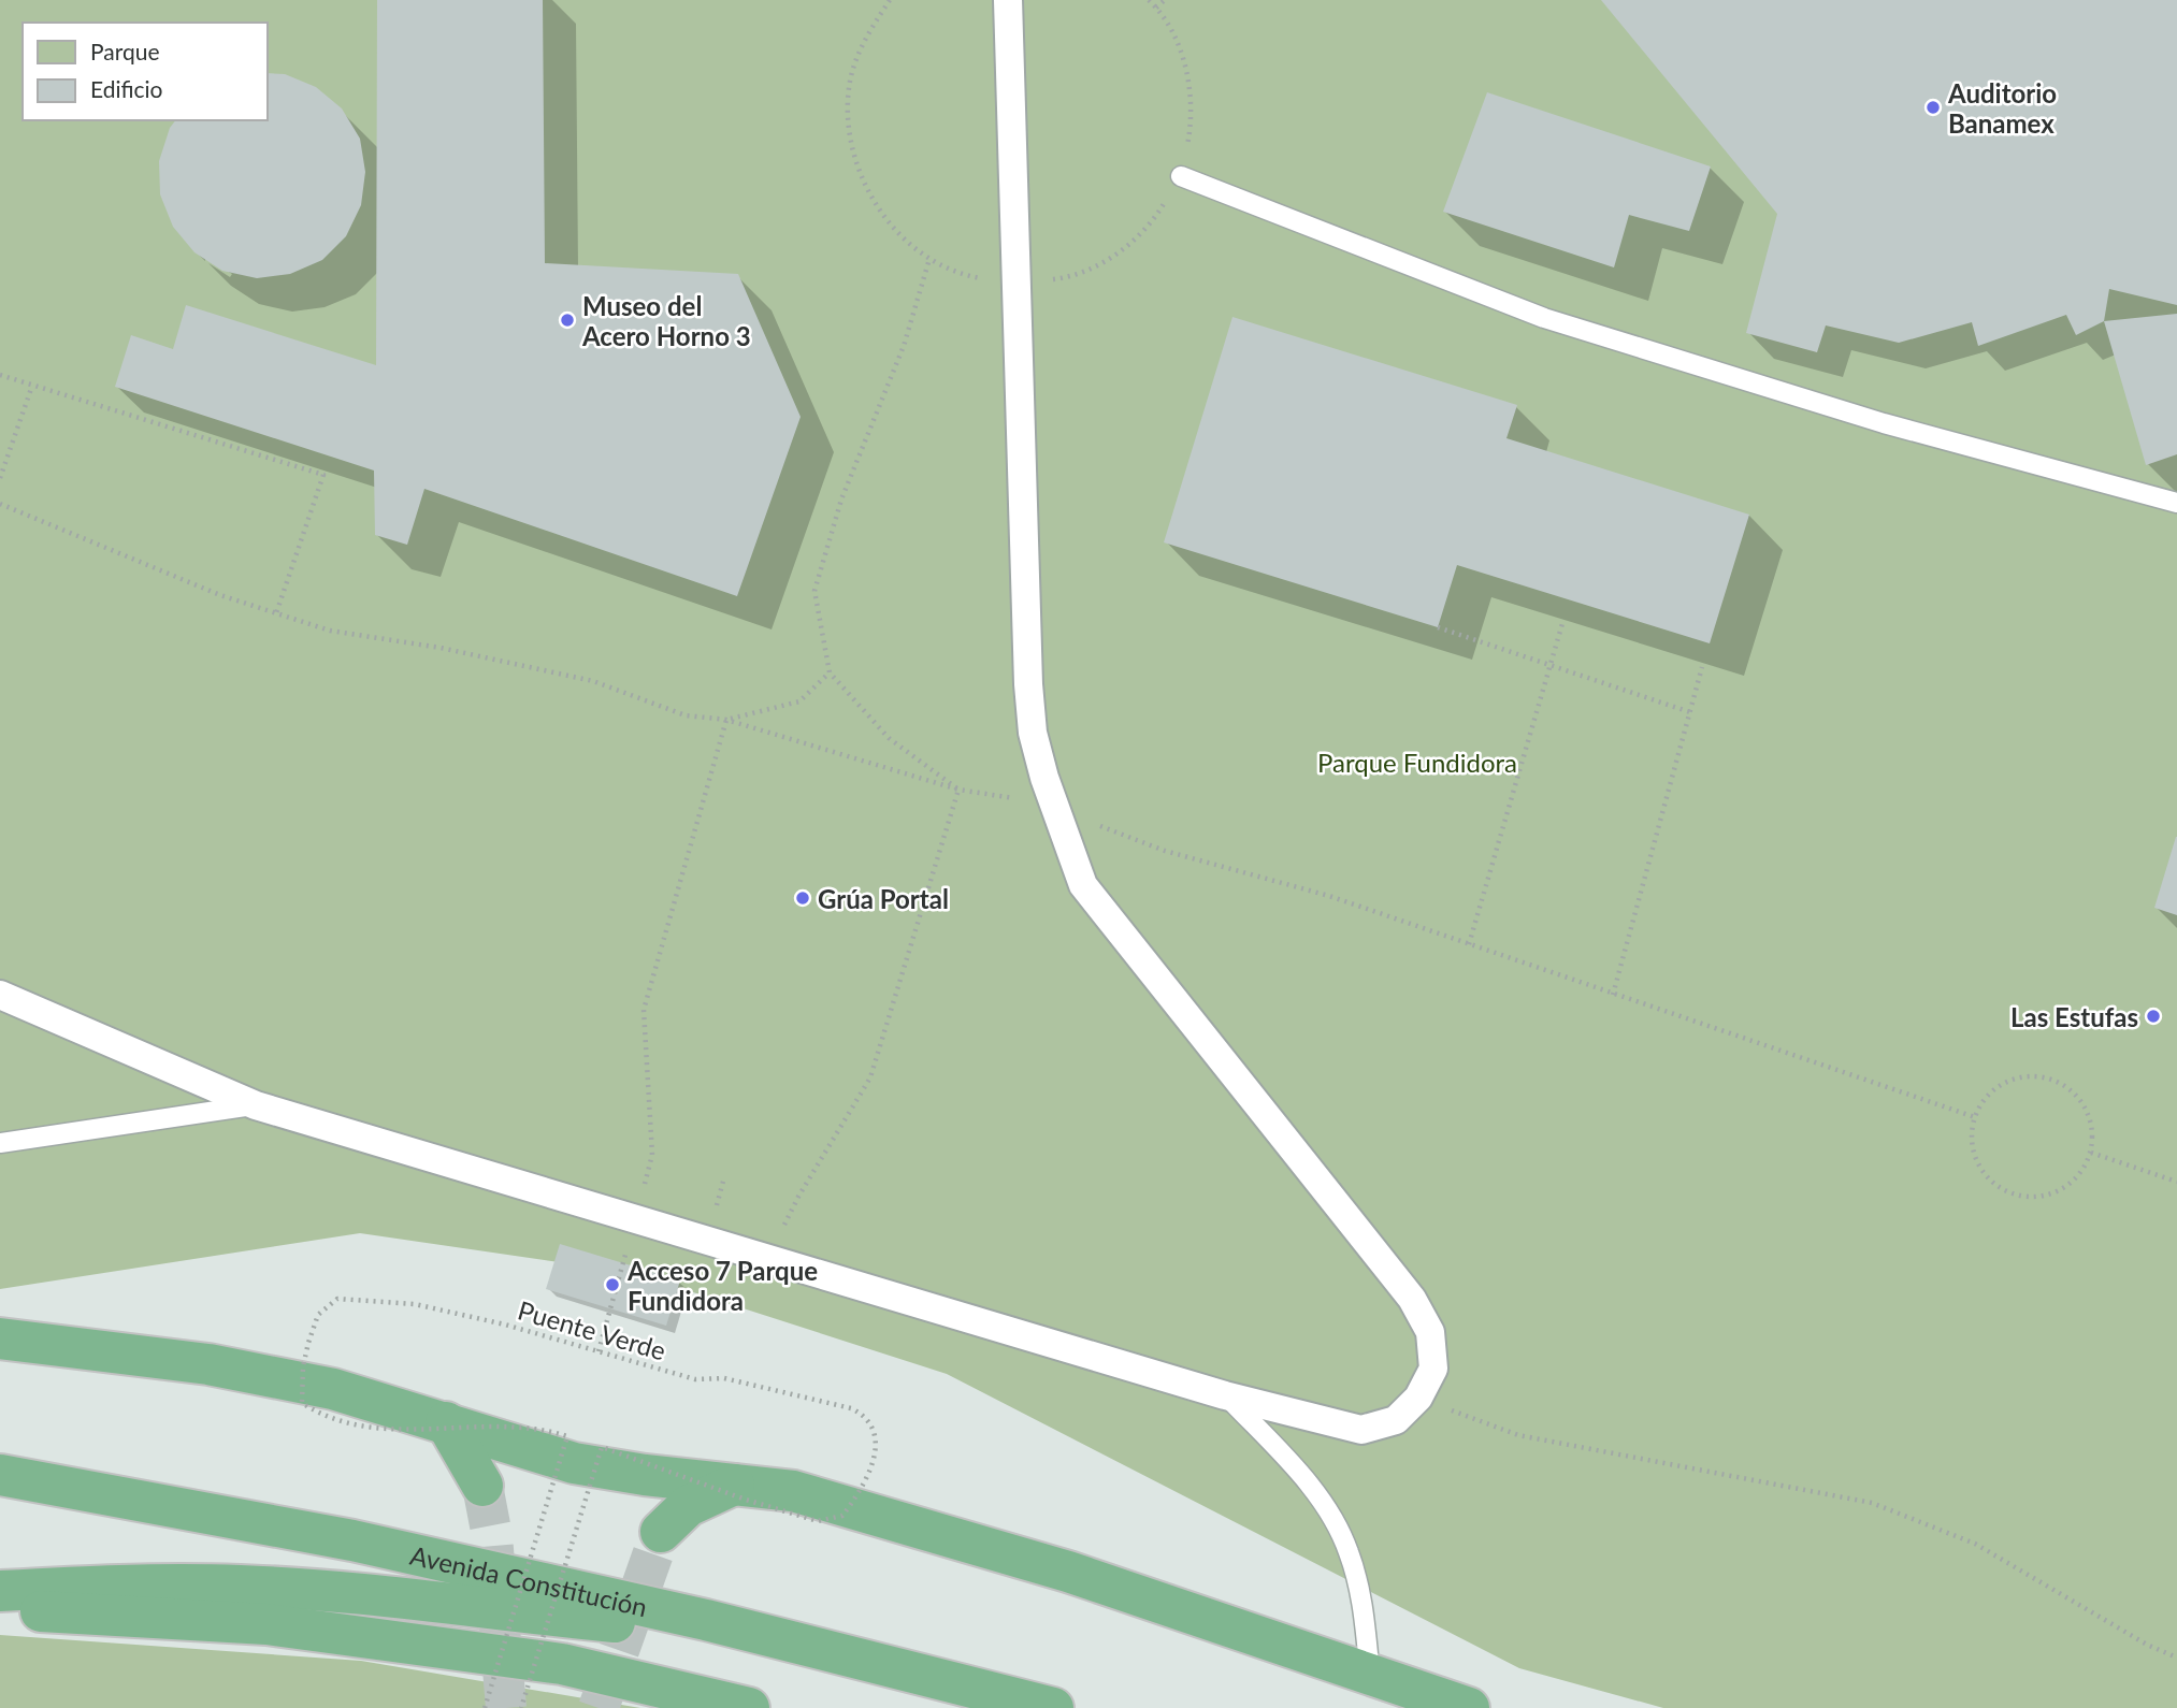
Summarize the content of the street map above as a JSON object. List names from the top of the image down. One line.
{"streets":{"highway":["Avenida Constitución"],"path":["Puente Verde"]},"parks":["Parque Fundidora"],"places":["Auditorio Banamex","Museo del Acero Horno 3","Grúa Portal","Las Estufas","Acceso 7 Parque Fundidora"],"legend":["Parque","Edificio"]}
